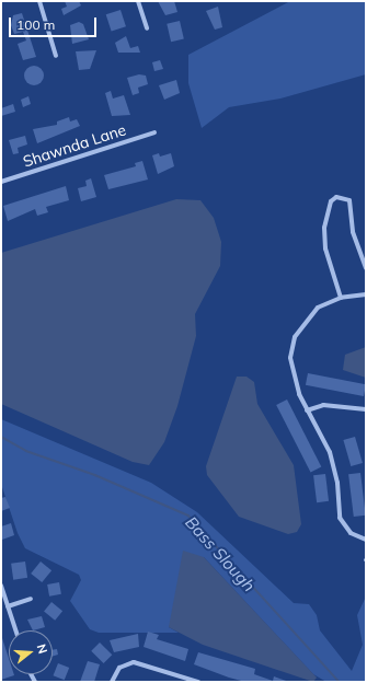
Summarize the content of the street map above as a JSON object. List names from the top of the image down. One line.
{"streets":{"street":["Shawnda Lane"]},"water":["Bass Slough"],"scale_bar":"100 m","north":"right"}
